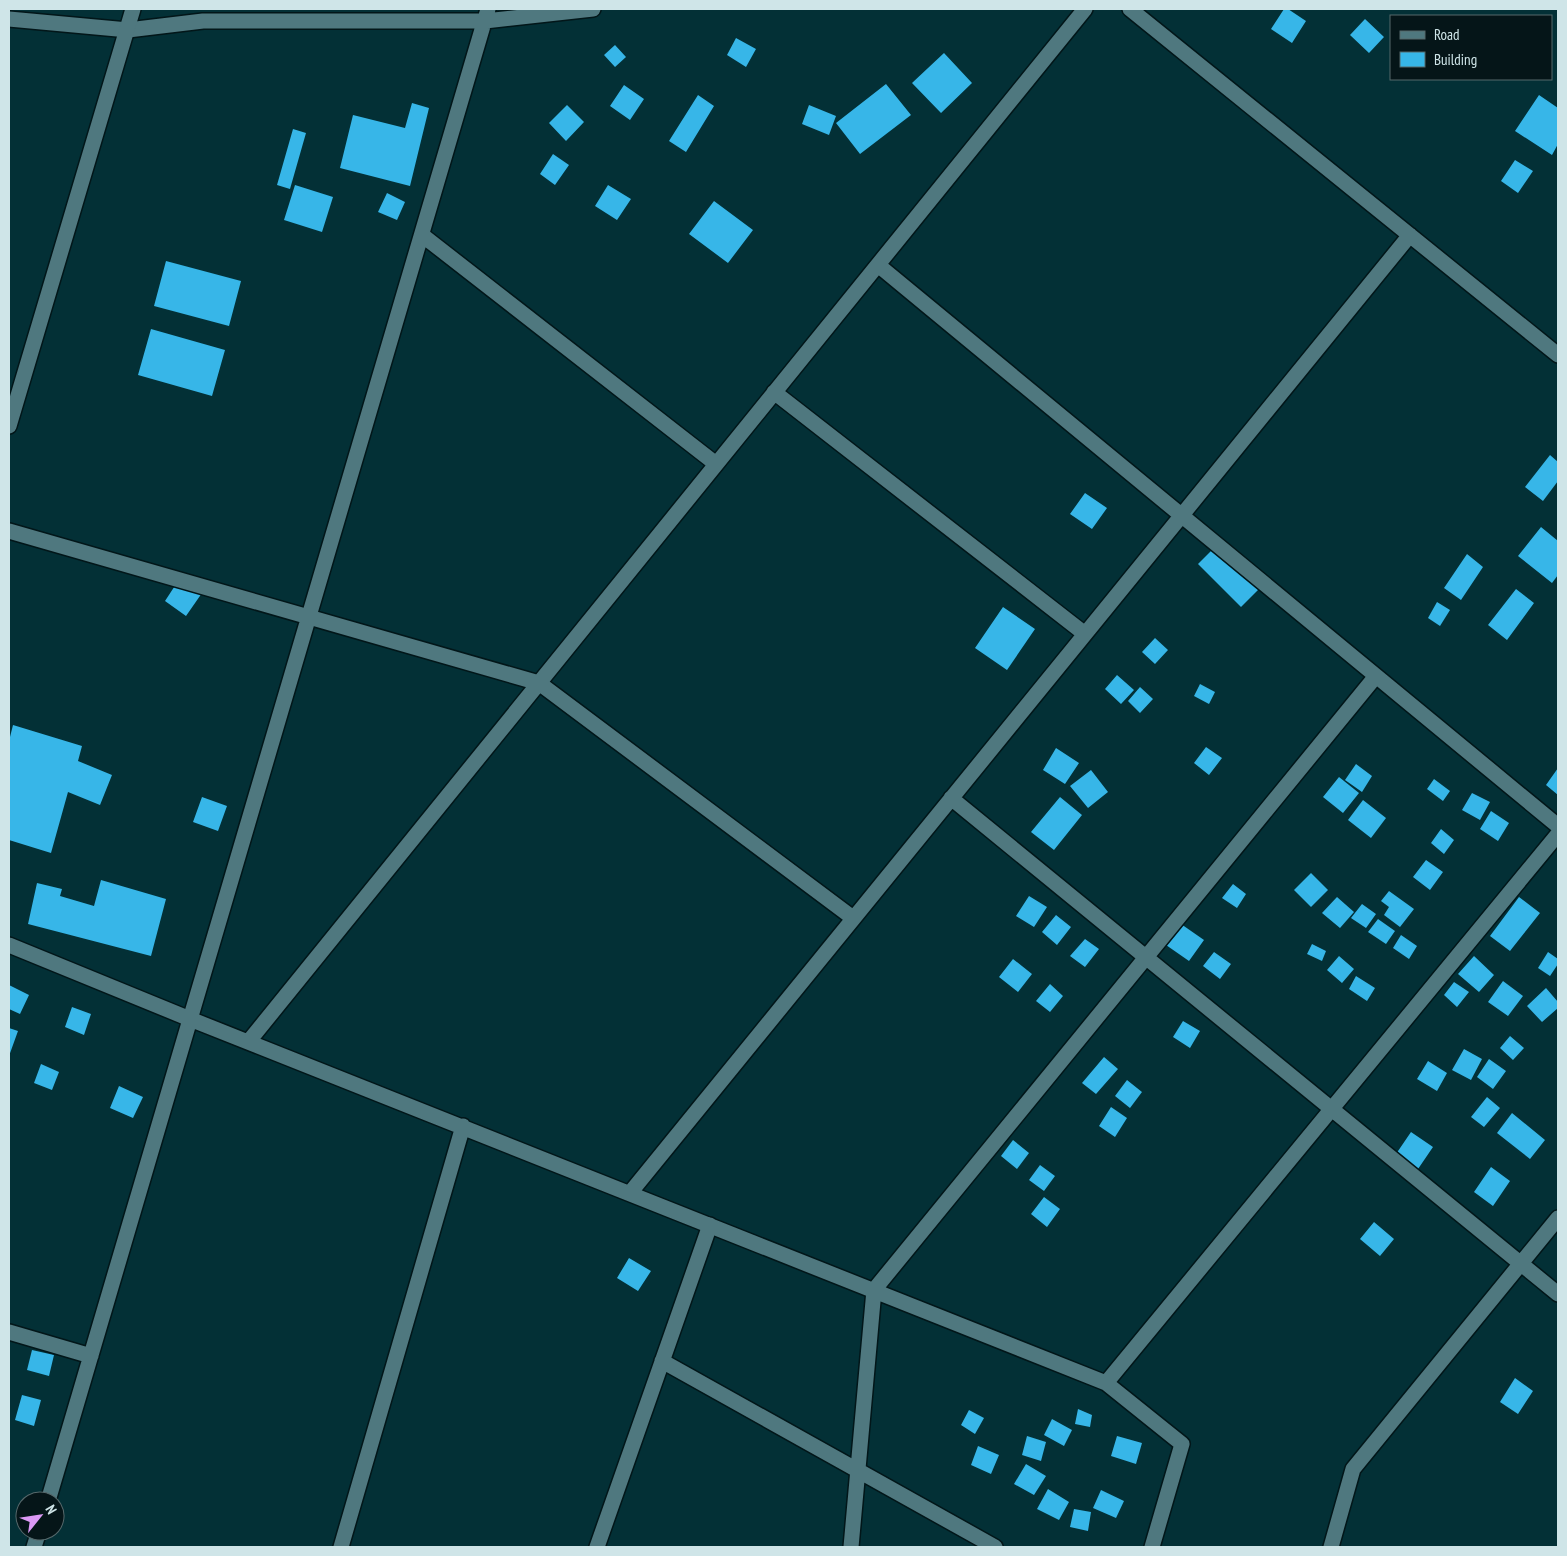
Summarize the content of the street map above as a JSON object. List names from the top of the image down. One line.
{"legend":["Road","Building"],"north":"top right"}
